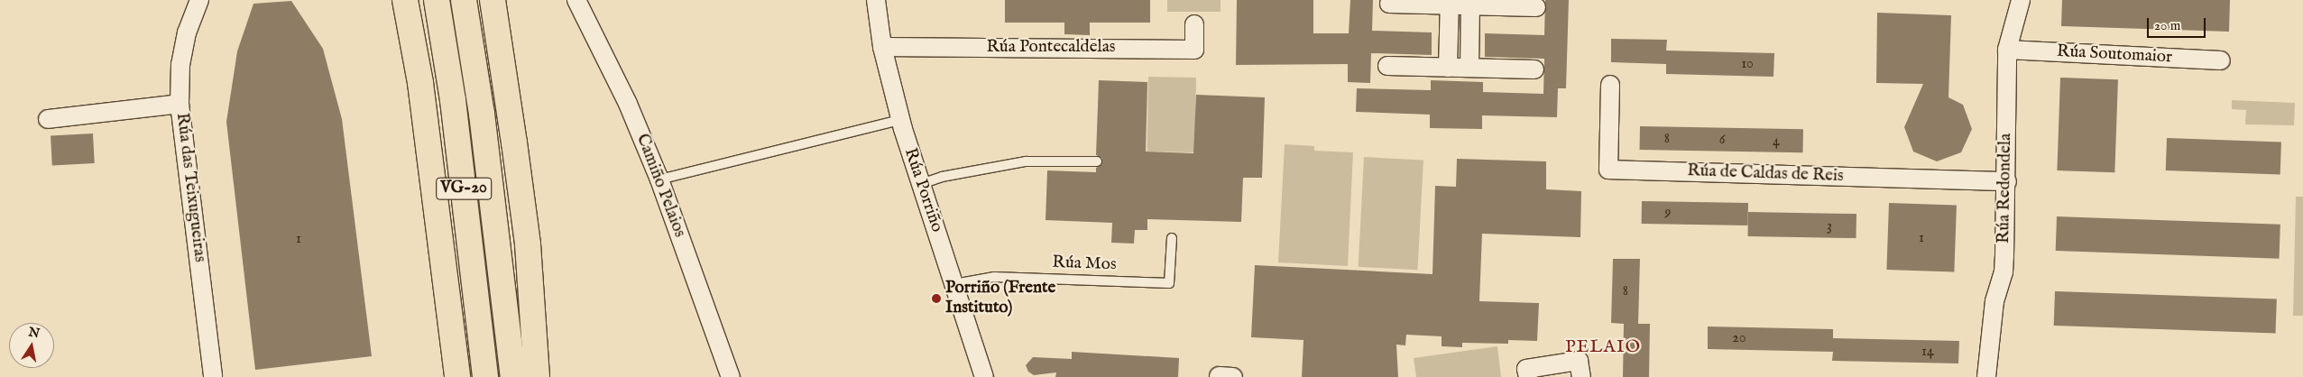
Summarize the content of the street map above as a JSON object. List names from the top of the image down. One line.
{"streets":{"highway":["VG-20"],"street":["Rúa Pontecaldelas","Rúa Soutomaior","Rúa de Caldas de Reis","Camiño Pelaios","Rúa das Teixugueiras","Rúa Redondela","Rúa Porriño"],"lane":["Rúa Mos"]},"crossings":[["Rúa Pontecaldelas","Rúa Porriño"],["Rúa Soutomaior","Rúa Redondela"],["Rúa de Caldas de Reis","Rúa Redondela"],["Rúa Porriño","Rúa Mos"]],"districts":["PELAIO"],"places":["Porriño (Frente Instituto)"],"house_numbers":["10","8","6","4","9","3","1","1","8","20","14"],"scale_bar":"20 m","north":"top"}
